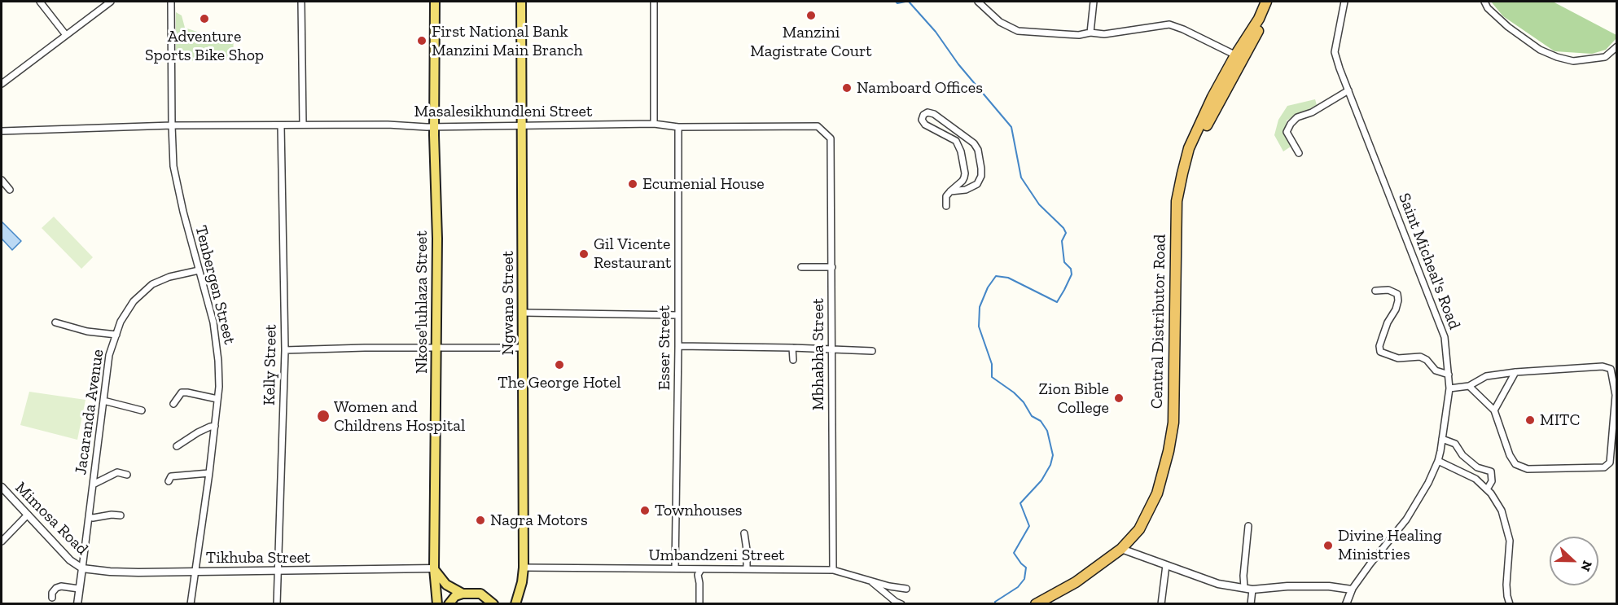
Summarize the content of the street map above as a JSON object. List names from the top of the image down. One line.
{"streets":{"highway":["Central Distributor Road"],"main road":["Nkose'luhlaza Street","Ngwane Street"],"street":["Masalesikhundleni Street","Saint Micheal's Road","Tenbergen Street","Esser Street","Mbhabha Street","Kelly Street","Jacaranda Avenue","Mimosa Road","Umbandzeni Street","Tikhuba Street"]},"crossings":[["Masalesikhundleni Street","Tenbergen Street"],["Masalesikhundleni Street","Nkose'luhlaza Street"],["Masalesikhundleni Street","Ngwane Street"],["Masalesikhundleni Street","Esser Street"],["Masalesikhundleni Street","Mbhabha Street"],["Masalesikhundleni Street","Kelly Street"],["Tenbergen Street","Jacaranda Avenue"],["Tenbergen Street","Tikhuba Street"],["Nkose'luhlaza Street","Tikhuba Street"],["Ngwane Street","Umbandzeni Street"],["Esser Street","Umbandzeni Street"],["Mbhabha Street","Umbandzeni Street"],["Kelly Street","Tikhuba Street"],["Jacaranda Avenue","Mimosa Road"],["Jacaranda Avenue","Tikhuba Street"],["Mimosa Road","Tikhuba Street"]],"places":["Manzini Magistrate Court","Adventure Sports Bike Shop","First National Bank Manzini Main Branch","Namboard Offices","Ecumenial House","Gil Vicente Restaurant","The George Hotel","Zion Bible College","Women and Childrens Hospital","MITC","Townhouses","Nagra Motors","Divine Healing Ministries"],"north":"right"}
